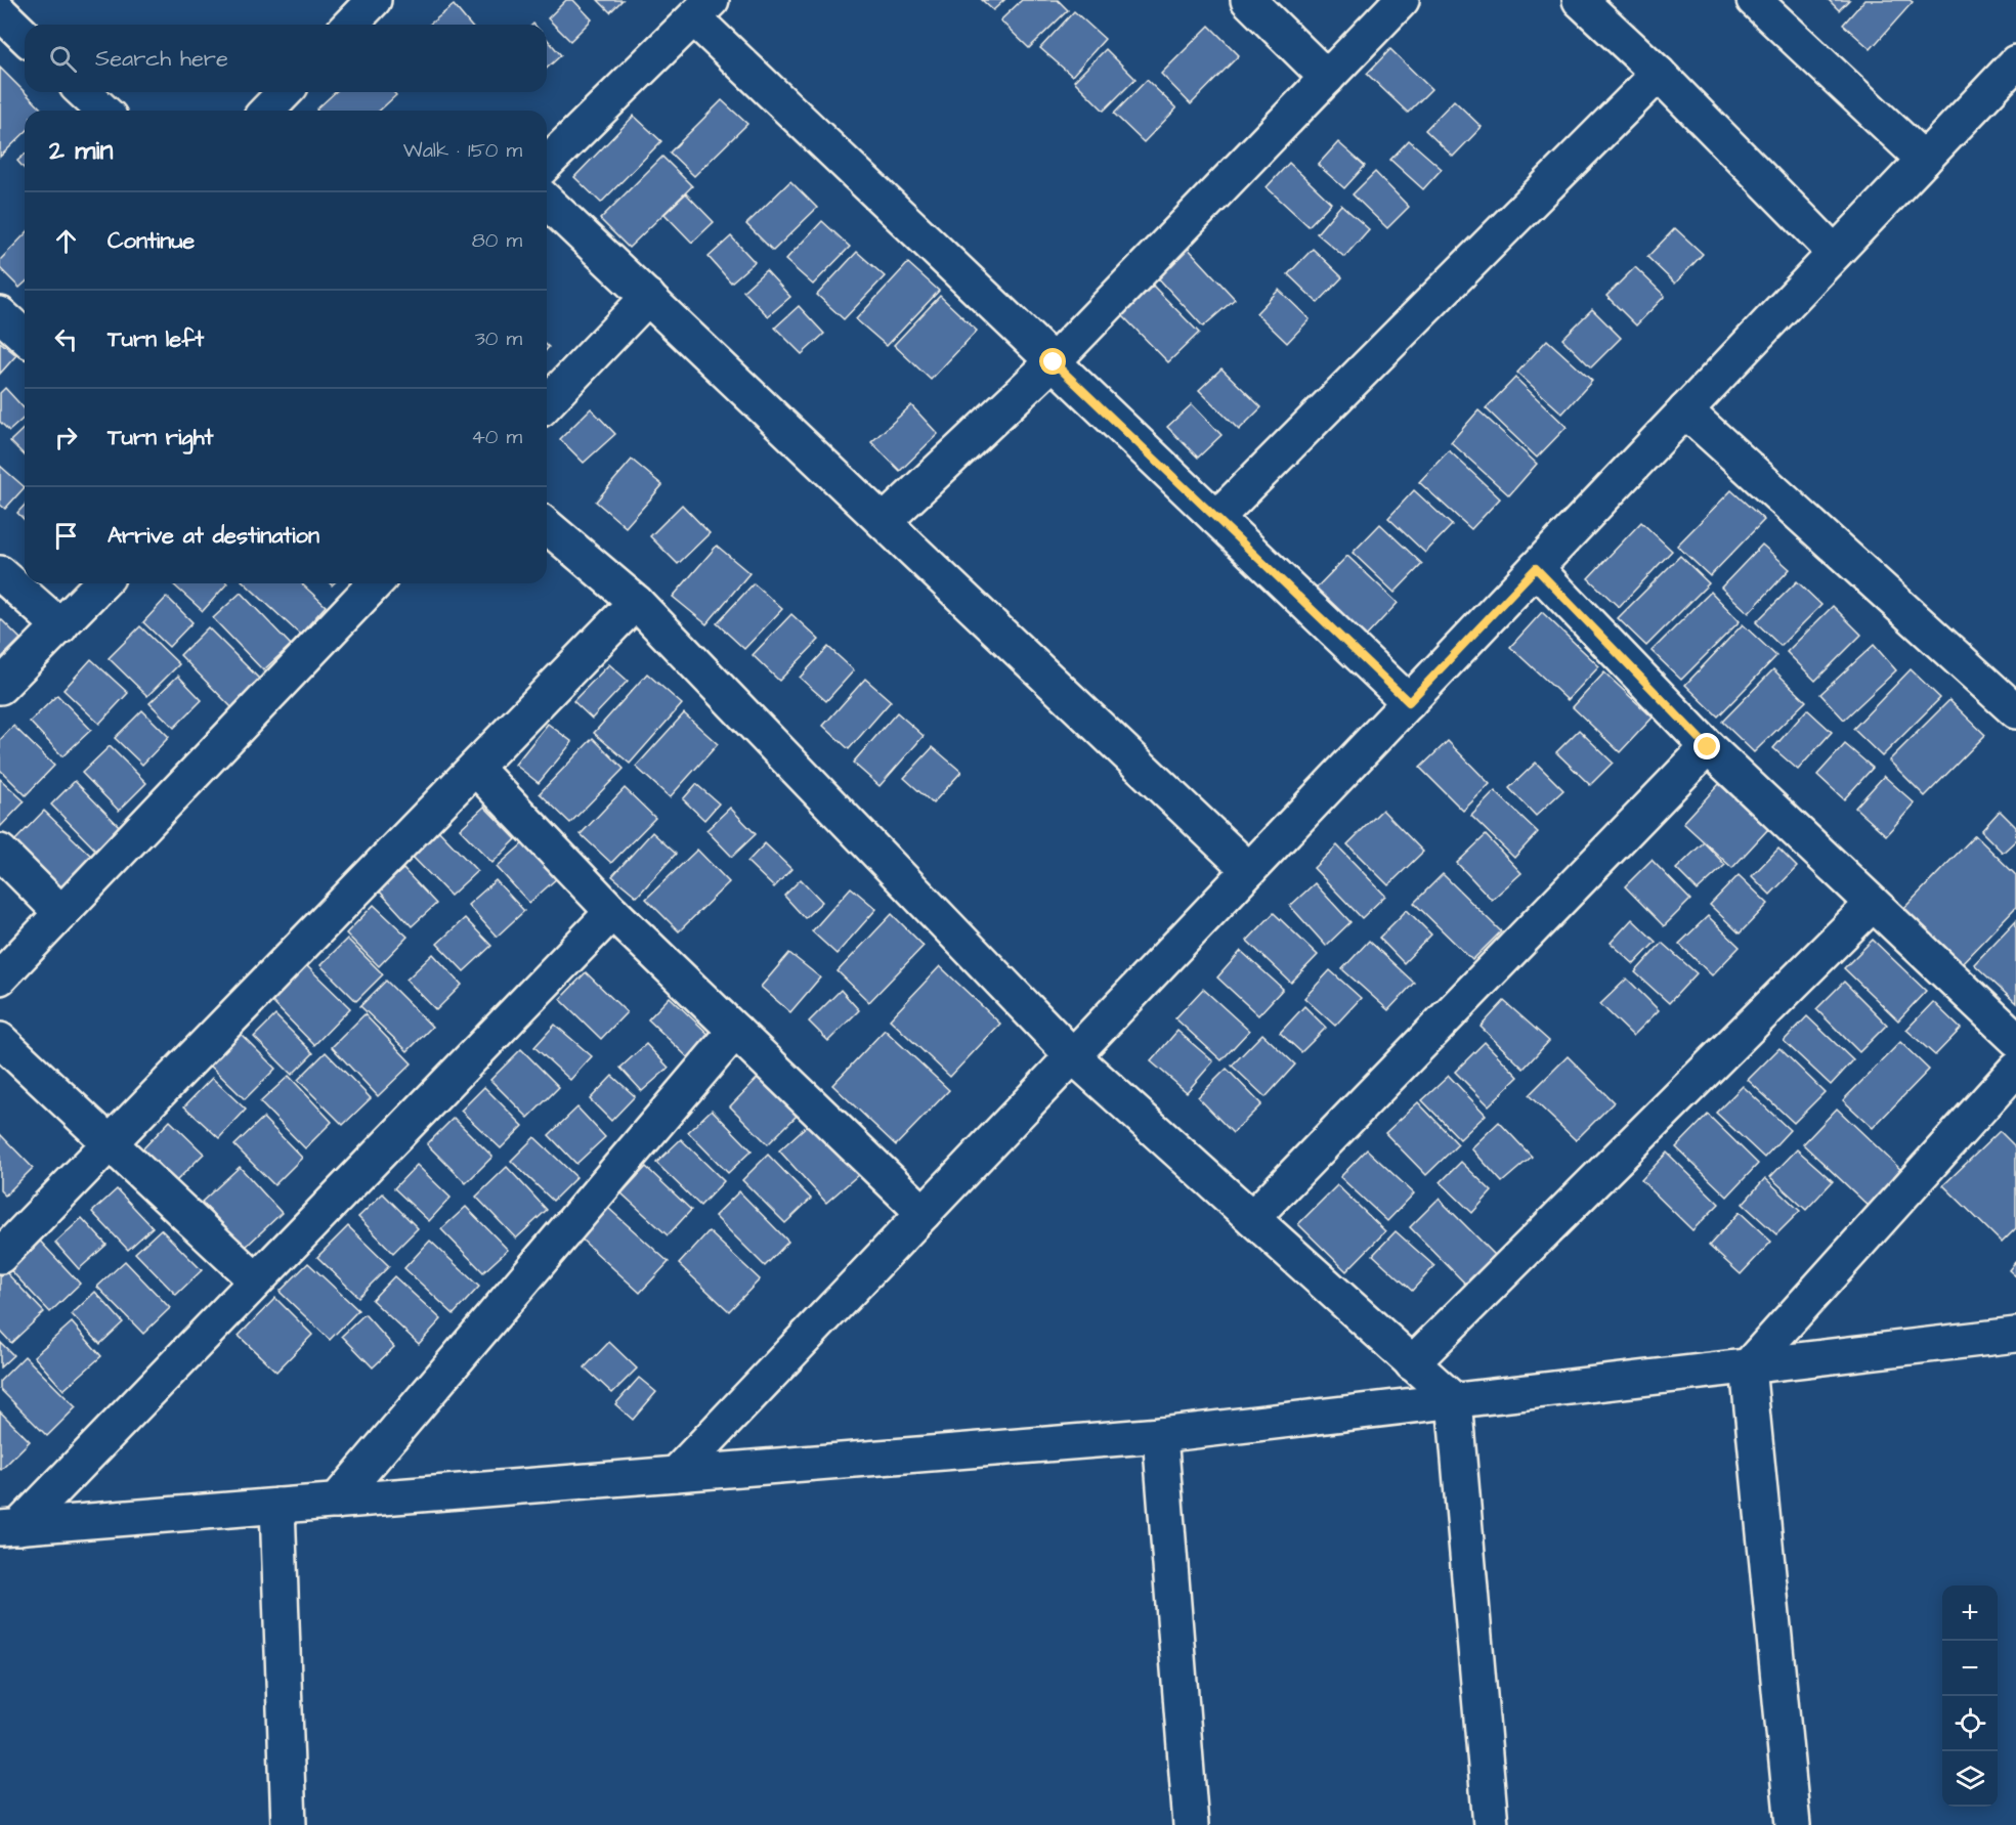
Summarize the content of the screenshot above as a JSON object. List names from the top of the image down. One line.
{"page":{"search":"Search here","heading":["2 min","Walk · 150 m"],"list":[["Continue","80 m"],["Turn left","30 m"],["Turn right","40 m"],"Arrive at destination"],"map_buttons":["+","−"]}}
